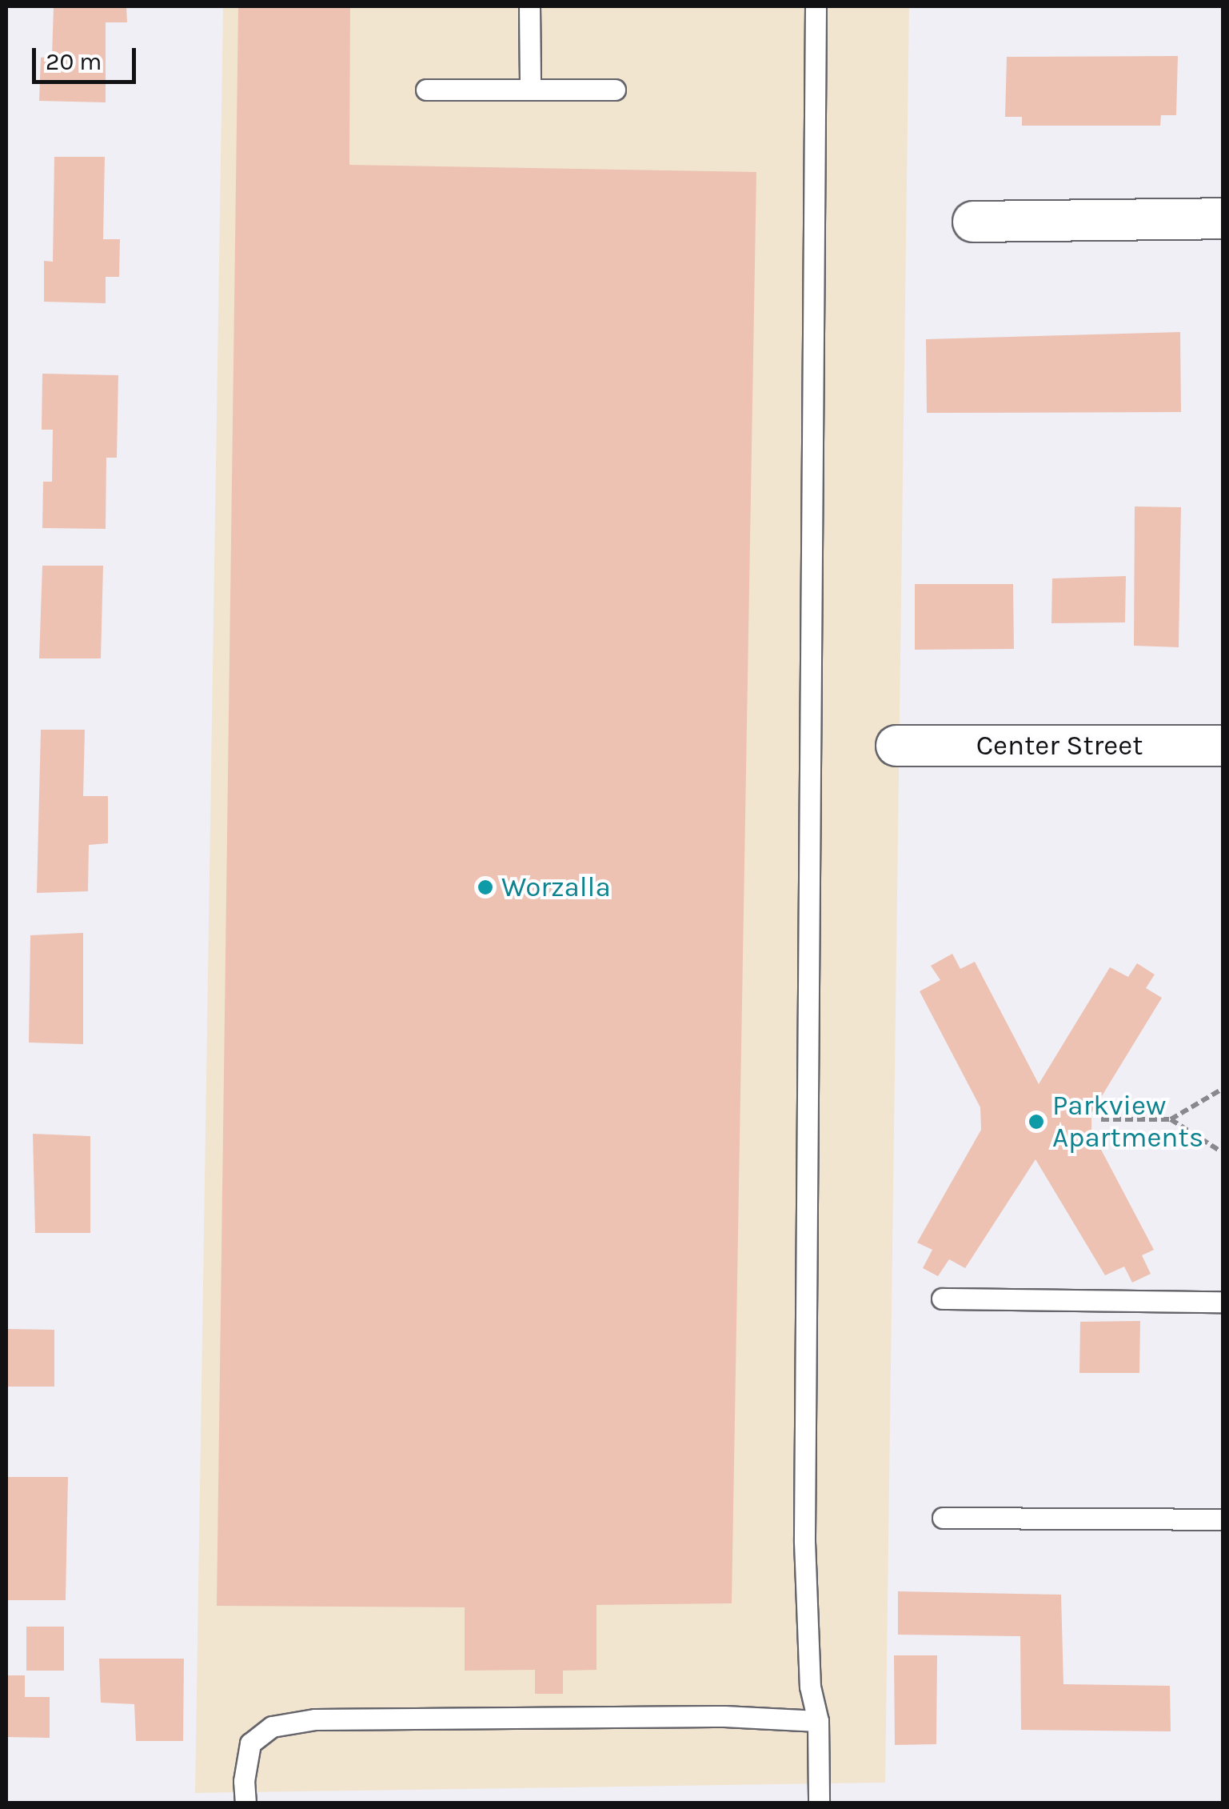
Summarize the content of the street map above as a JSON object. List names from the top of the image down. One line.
{"streets":{"street":["Center Street"]},"places":["Worzalla","Parkview Apartments"],"scale_bar":"20 m"}
